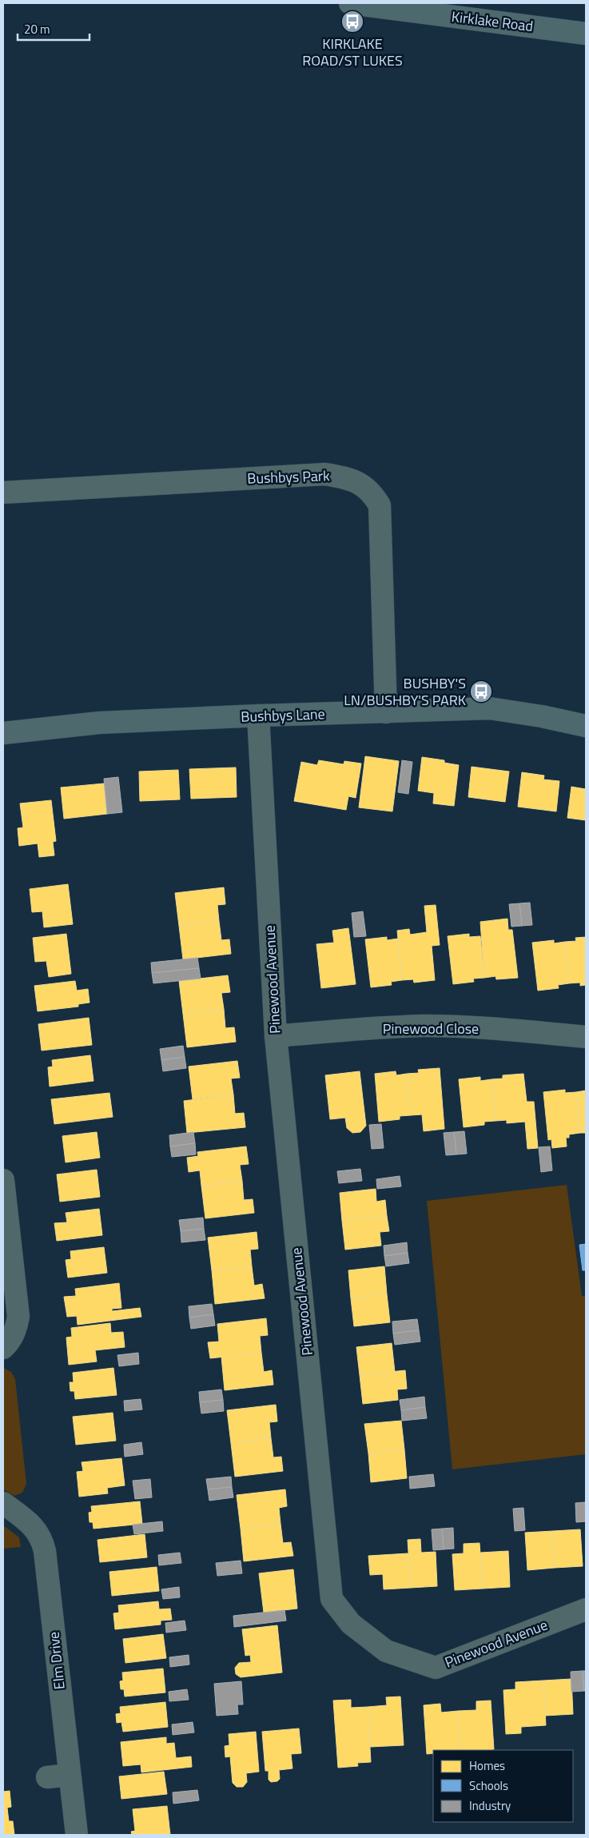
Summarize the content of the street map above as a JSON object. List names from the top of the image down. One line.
{"streets":{"street":["Kirklake Road","Bushbys Park","Bushbys Lane","Pinewood Avenue","Pinewood Close","Elm Drive"]},"crossings":[["Bushbys Park","Bushbys Lane"],["Bushbys Lane","Pinewood Avenue"],["Pinewood Avenue","Pinewood Close"]],"places":{"bus stop":["KIRKLAKE ROAD/ST LUKES","BUSHBY'S LN/BUSHBY'S PARK"]},"legend":["Homes","Schools","Industry"],"scale_bar":"20 m"}
